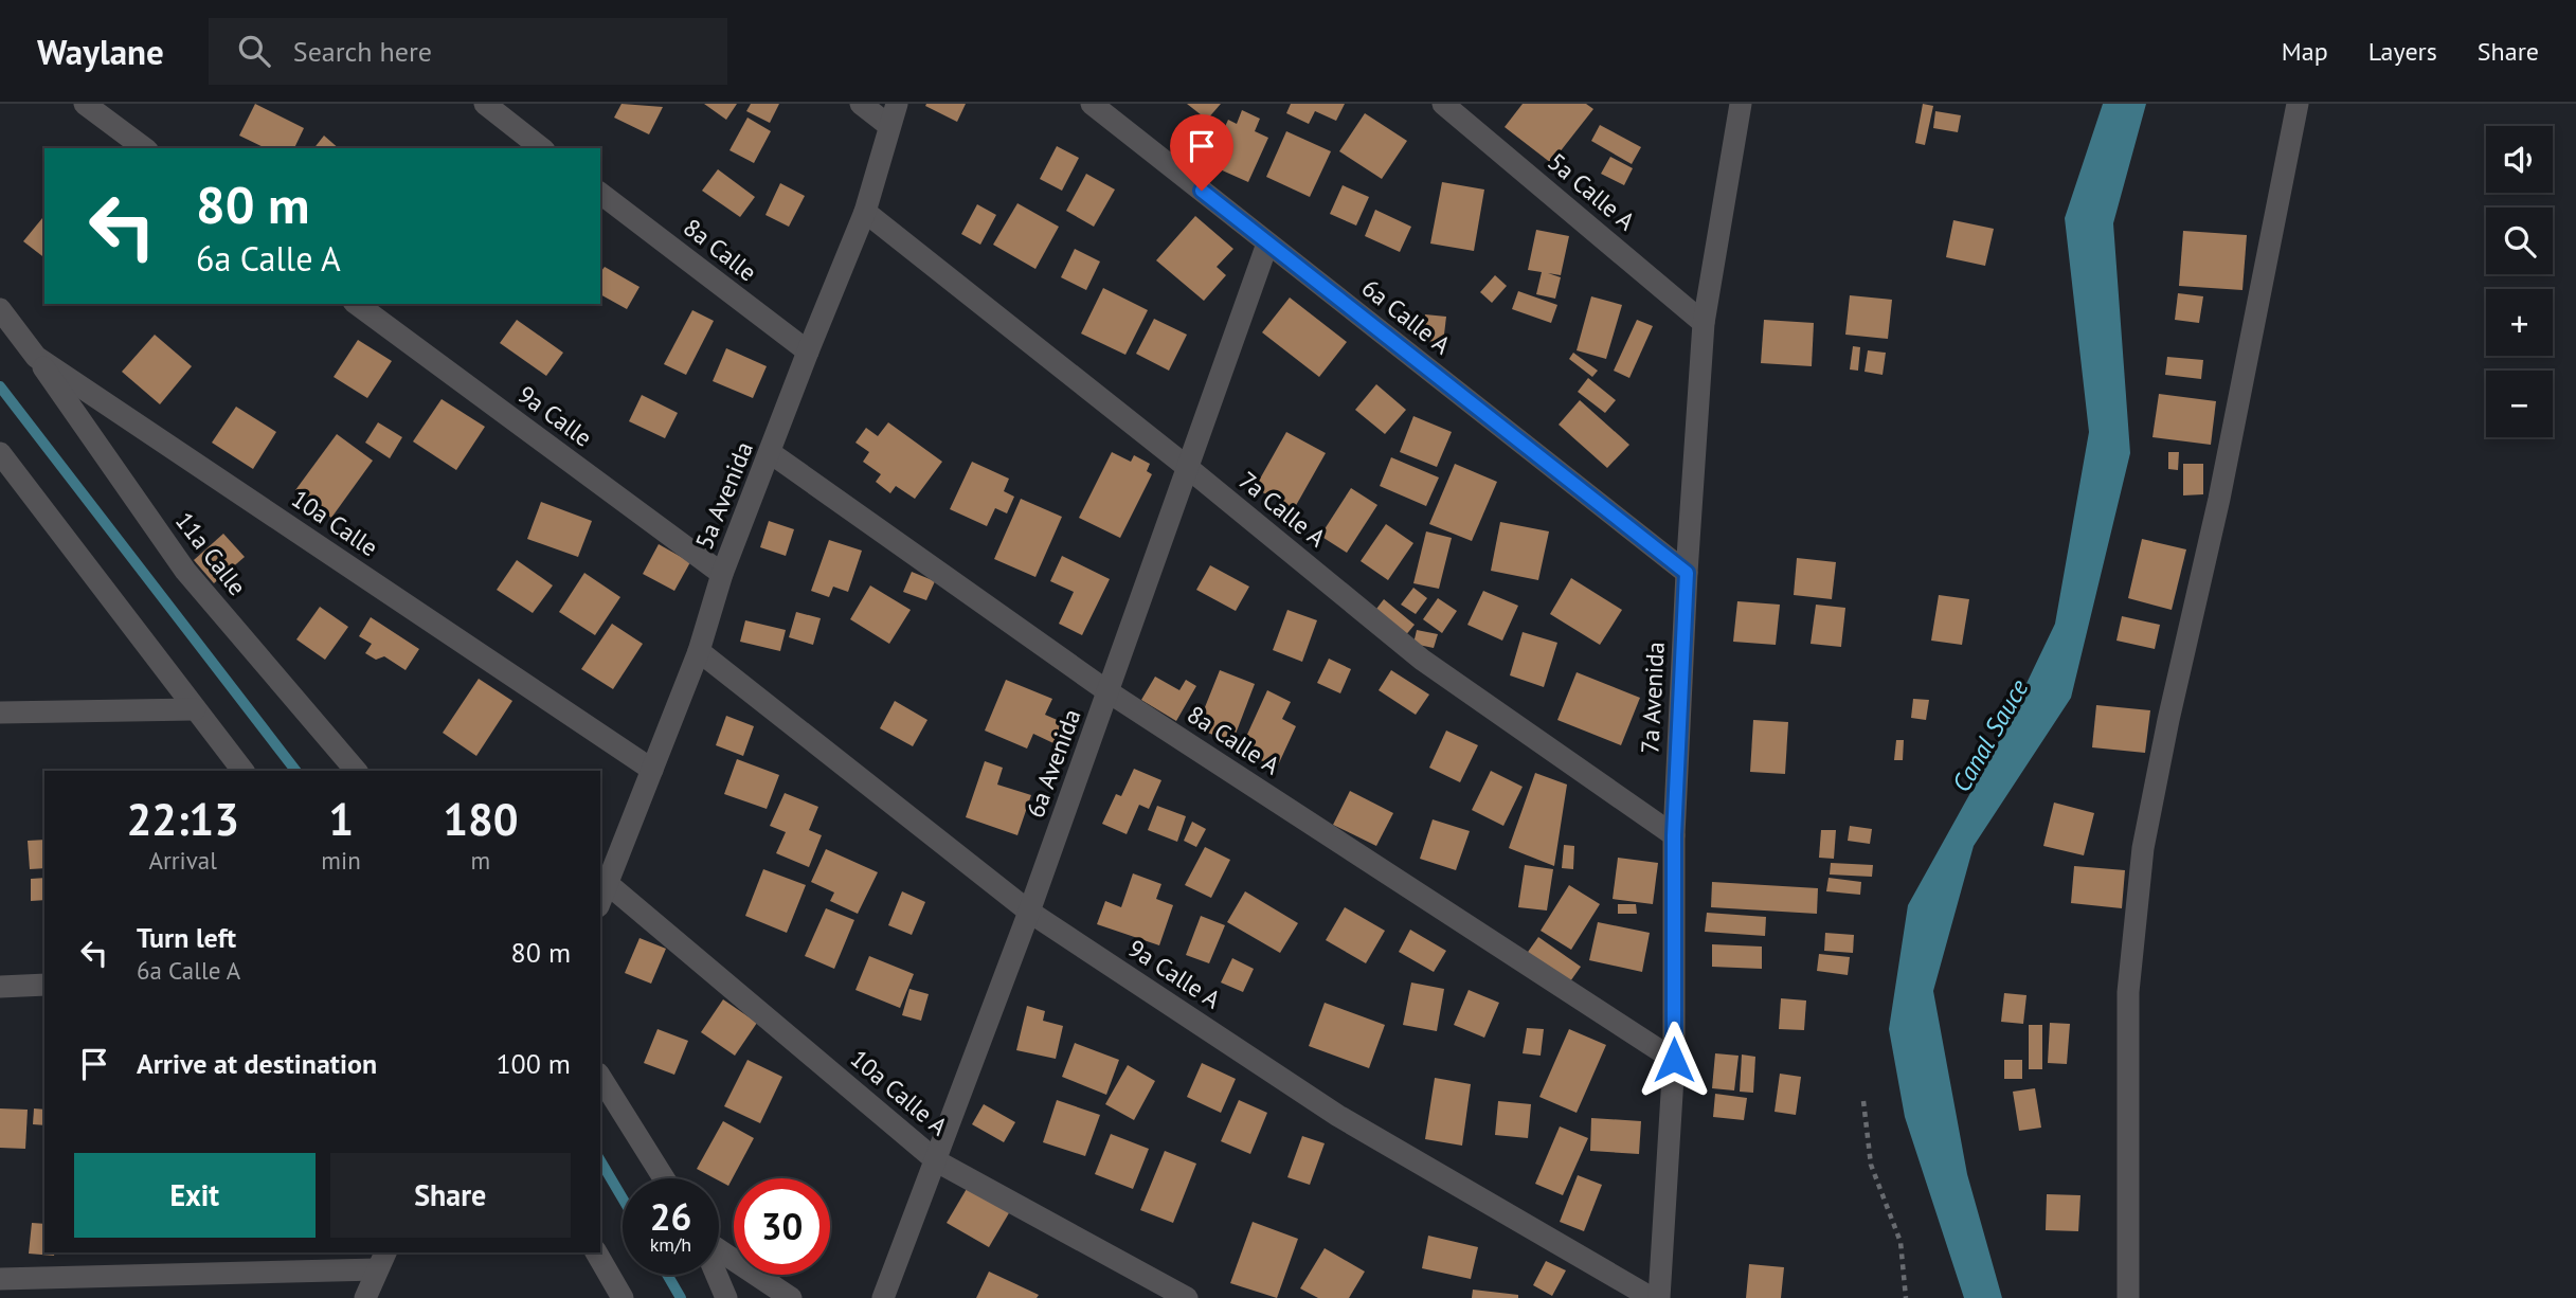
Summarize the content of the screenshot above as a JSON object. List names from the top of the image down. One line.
{"streets":{"street":["5a Calle A","8a Calle","6a Calle A","9a Calle","5a Avenida","7a Calle A","10a Calle","11a Calle","7a Avenida","8a Calle A","6a Avenida","9a Calle A","10a Calle A"]},"crossings":[["5a Calle A","7a Avenida"],["8a Calle","5a Avenida"],["6a Calle A","7a Avenida"],["6a Calle A","6a Avenida"],["9a Calle","5a Avenida"],["5a Avenida","7a Calle A"],["5a Avenida","10a Calle"],["5a Avenida","8a Calle A"],["5a Avenida","9a Calle A"],["5a Avenida","10a Calle A"],["7a Calle A","7a Avenida"],["7a Calle A","6a Avenida"],["10a Calle","11a Calle"],["7a Avenida","8a Calle A"],["8a Calle A","6a Avenida"],["6a Avenida","9a Calle A"],["6a Avenida","10a Calle A"]],"water":["Canal Sauce"],"page":{"header":"Waylane","search":"Search here","nav":["Map","Layers","Share"],"map_buttons":["+","−"],"turn":["80 m","6a Calle A"],"eta":["22:13","Arrival","1","min","180","m"],"list":[{"name":"Turn left","note":"6a Calle A","value":"80 m"},{"name":"Arrive at destination","value":"100 m"}],"buttons":["Exit","Share"],"speed":"26 km/h","limit":"30"}}
